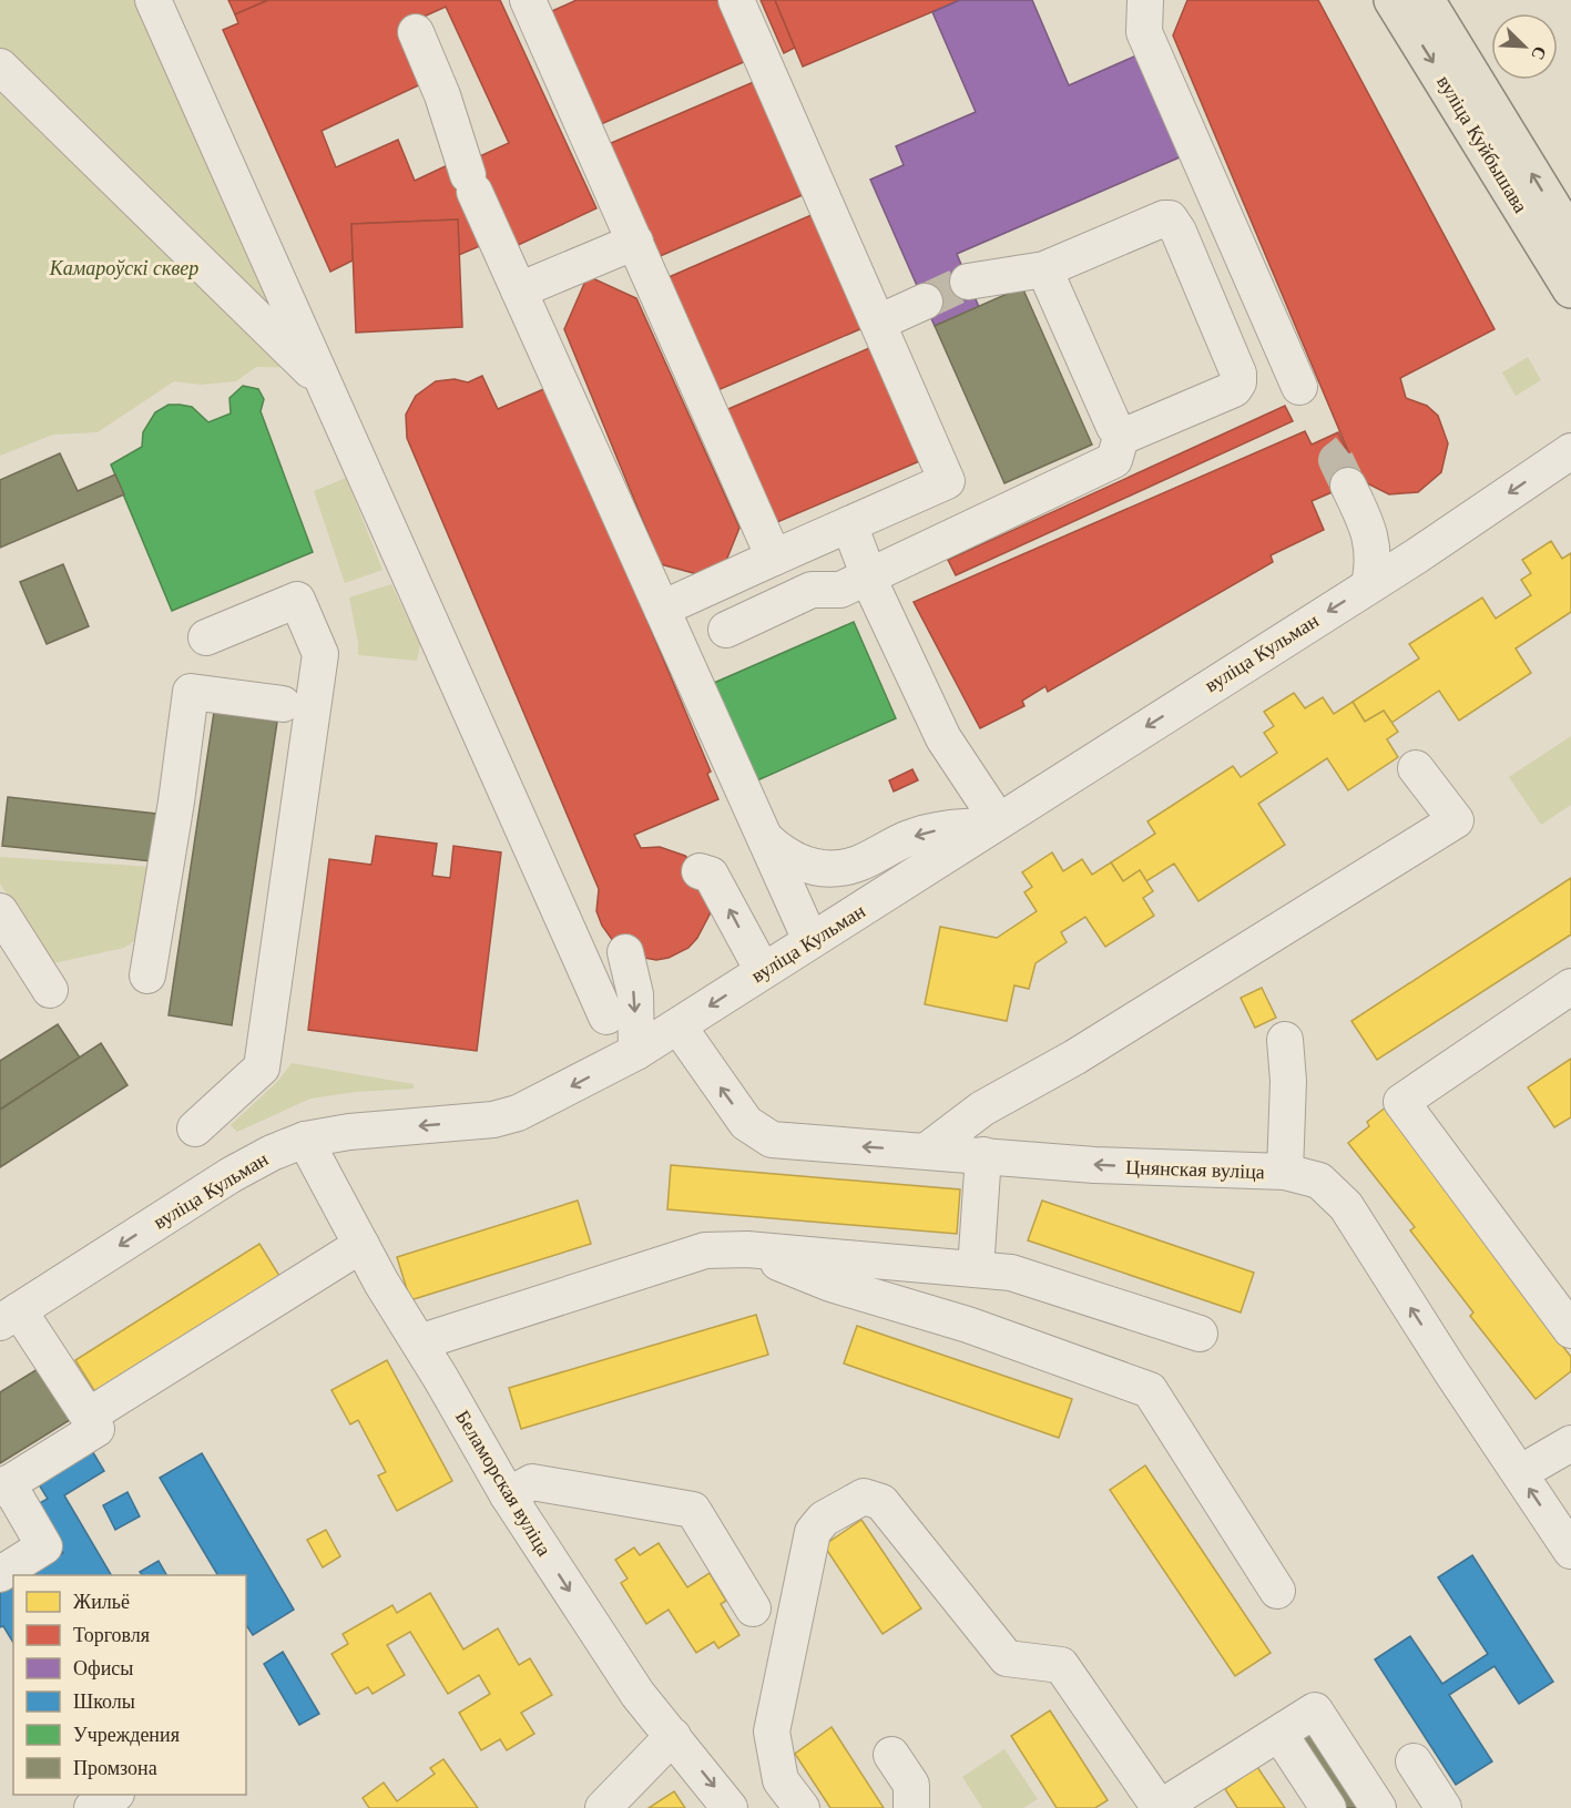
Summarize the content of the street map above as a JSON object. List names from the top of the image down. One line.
{"streets":{"main road":["вуліца Куйбышава"],"street":["вуліца Кульман","Цнянская вуліца","Беламорская вуліца"]},"crossings":[["вуліца Кульман","Цнянская вуліца"],["вуліца Кульман","Беламорская вуліца"]],"one_way":["Беламорская вуліца"],"parks":["Камароўскі сквер"],"legend":["Жильё","Торговля","Офисы","Школы","Учреждения","Промзона"],"north":"bottom right"}
